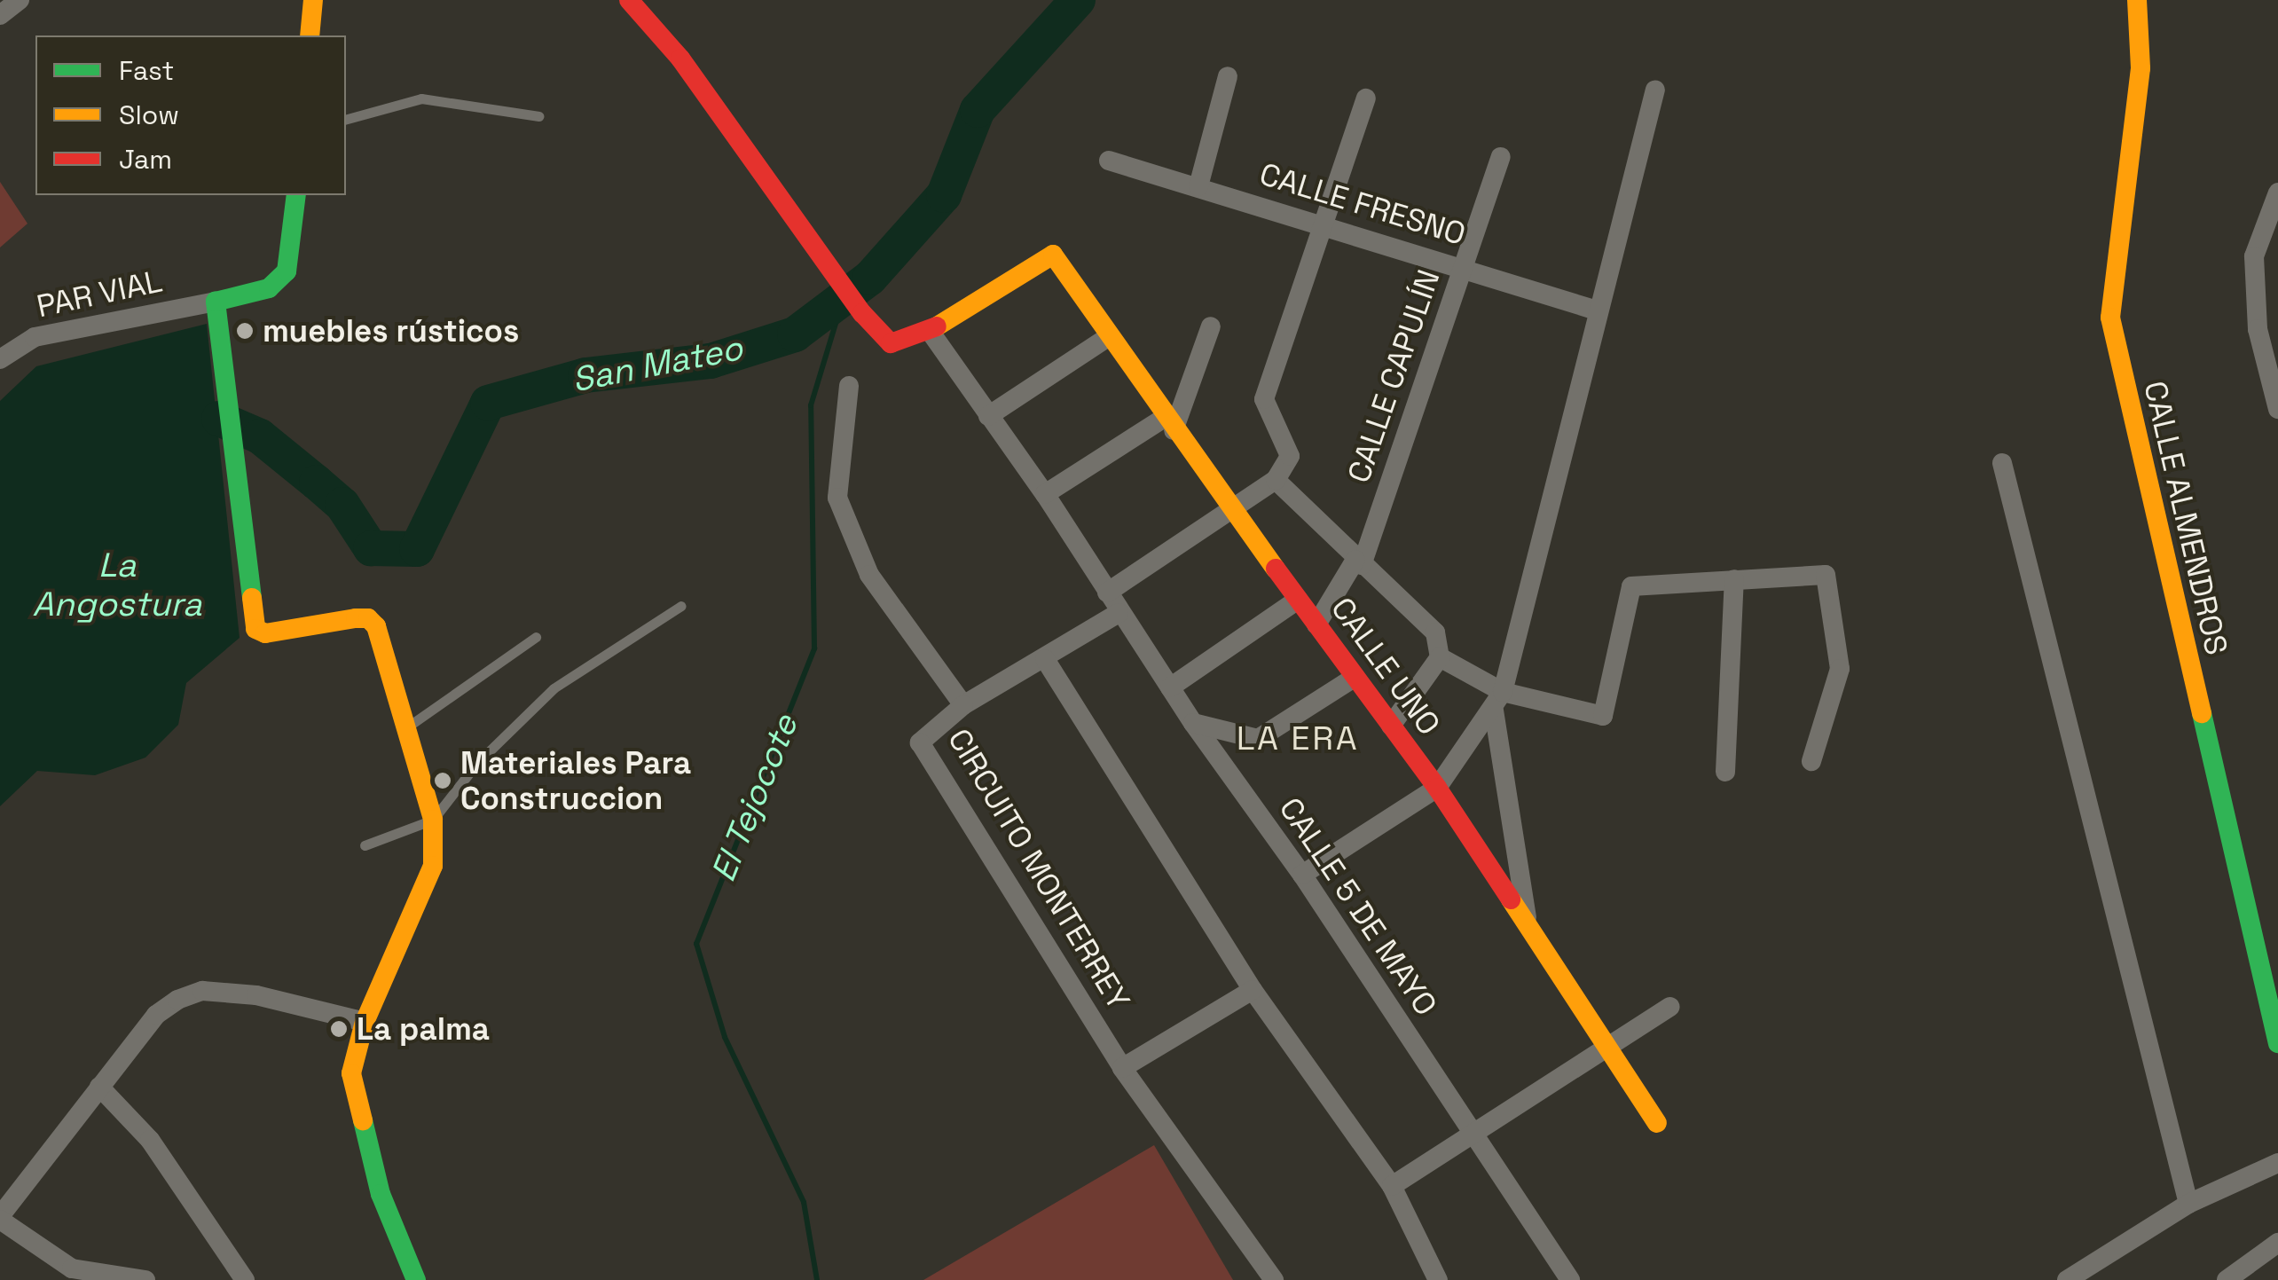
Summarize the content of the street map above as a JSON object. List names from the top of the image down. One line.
{"streets":{"street":["CALLE FRESNO","PAR VIAL","CALLE CAPULÍN","CALLE ALMENDROS","CALLE UNO","CIRCUITO MONTERREY","CALLE 5 DE MAYO"]},"crossings":[["CALLE FRESNO","CALLE CAPULÍN"],["CALLE CAPULÍN","CALLE UNO"],["CALLE UNO","CALLE 5 DE MAYO"],["CIRCUITO MONTERREY","CALLE 5 DE MAYO"]],"districts":["LA ERA"],"water":["San Mateo","La Angostura","El Tejocote"],"places":["muebles rústicos","Materiales Para Construccion","La palma"],"legend":["Fast","Slow","Jam"]}
